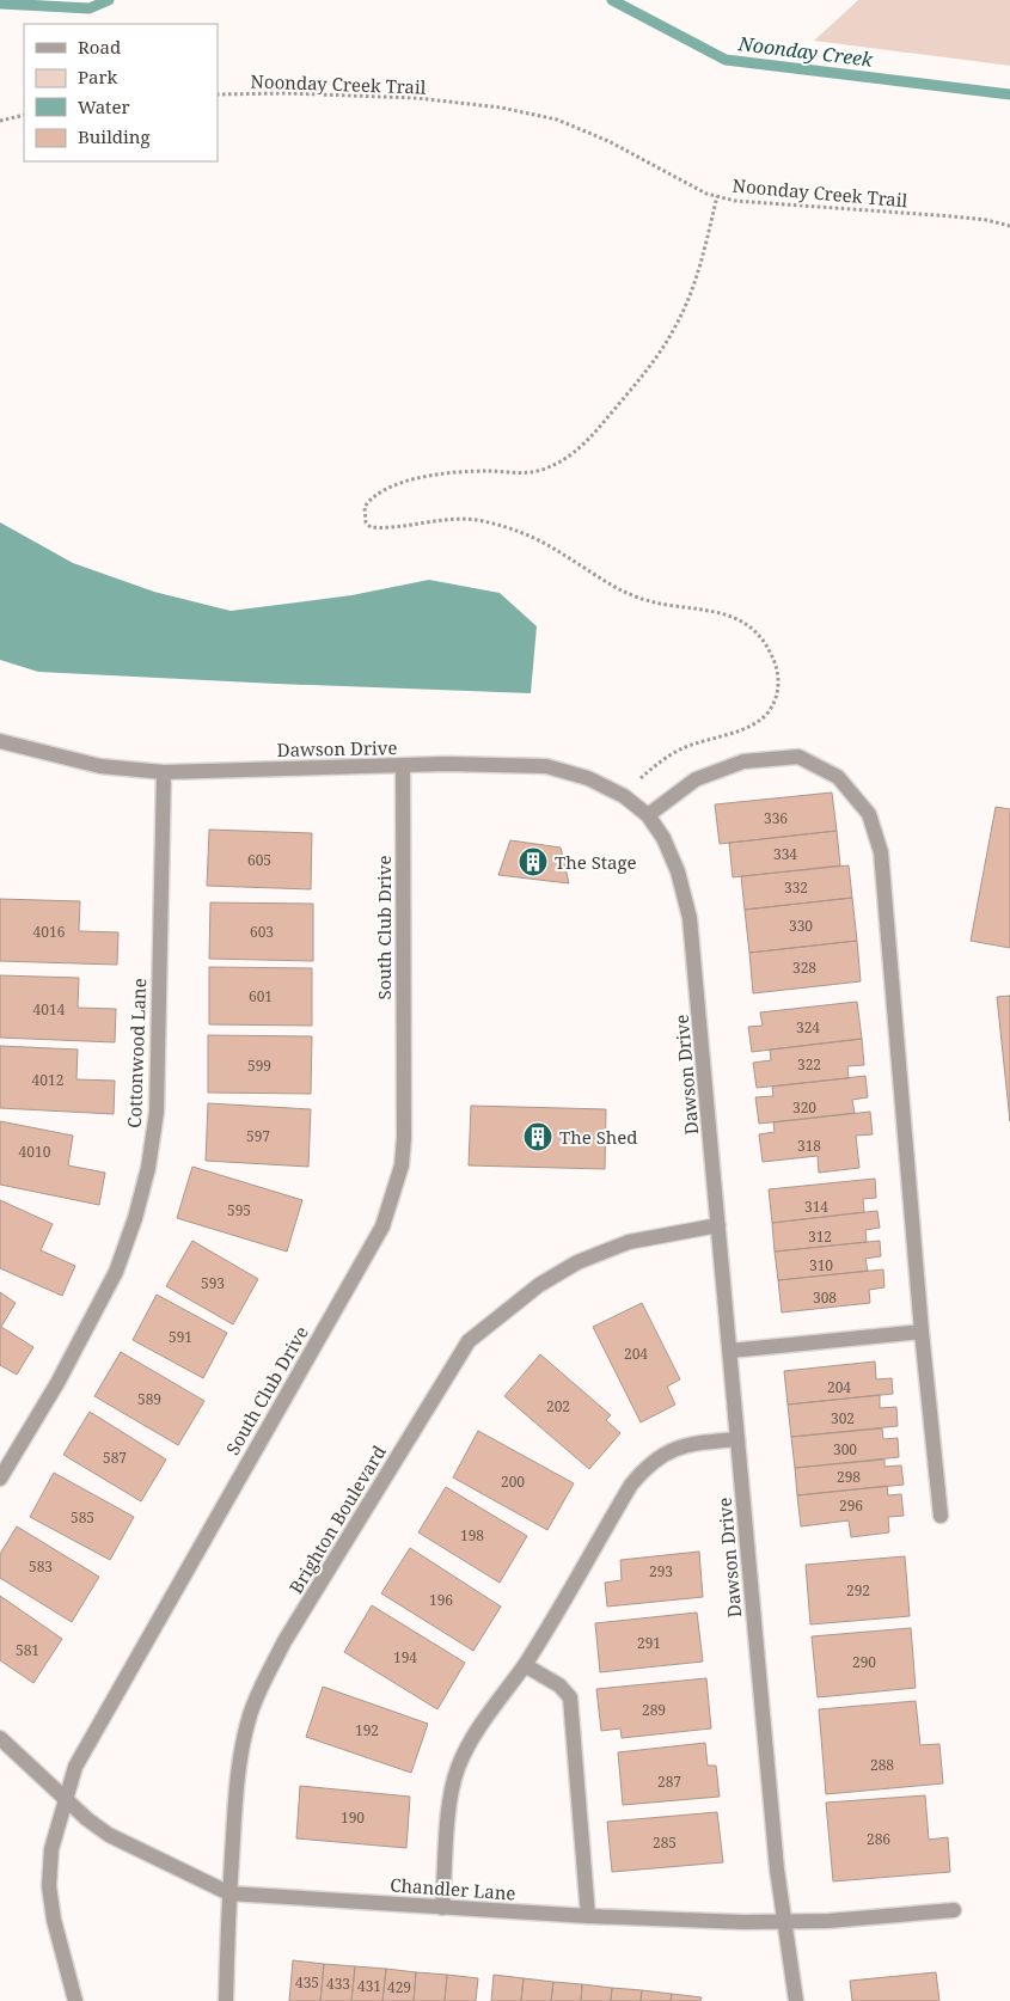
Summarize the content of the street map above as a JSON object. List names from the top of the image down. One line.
{"streets":{"street":["Dawson Drive","South Club Drive","Cottonwood Lane","Brighton Boulevard","Chandler Lane"],"path":["Noonday Creek Trail"]},"crossings":[["Dawson Drive","South Club Drive"],["Dawson Drive","Cottonwood Lane"],["Dawson Drive","Brighton Boulevard"],["Dawson Drive","Chandler Lane"],["South Club Drive","Chandler Lane"],["Brighton Boulevard","Chandler Lane"]],"water":["Noonday Creek"],"places":{"building":["The Stage","The Shed"]},"house_numbers":["336","334","605","332","330","4016","603","328","601","4014","324","322","599","4012","320","597","318","4010","314","595","312","310","593","308","591","204","204","589","202","302","300","587","298","200","296","585","198","583","293","292","196","291","581","194","290","289","192","288","287","190","286","285","435","433","431","429"],"legend":["Road","Park","Water","Building"]}
